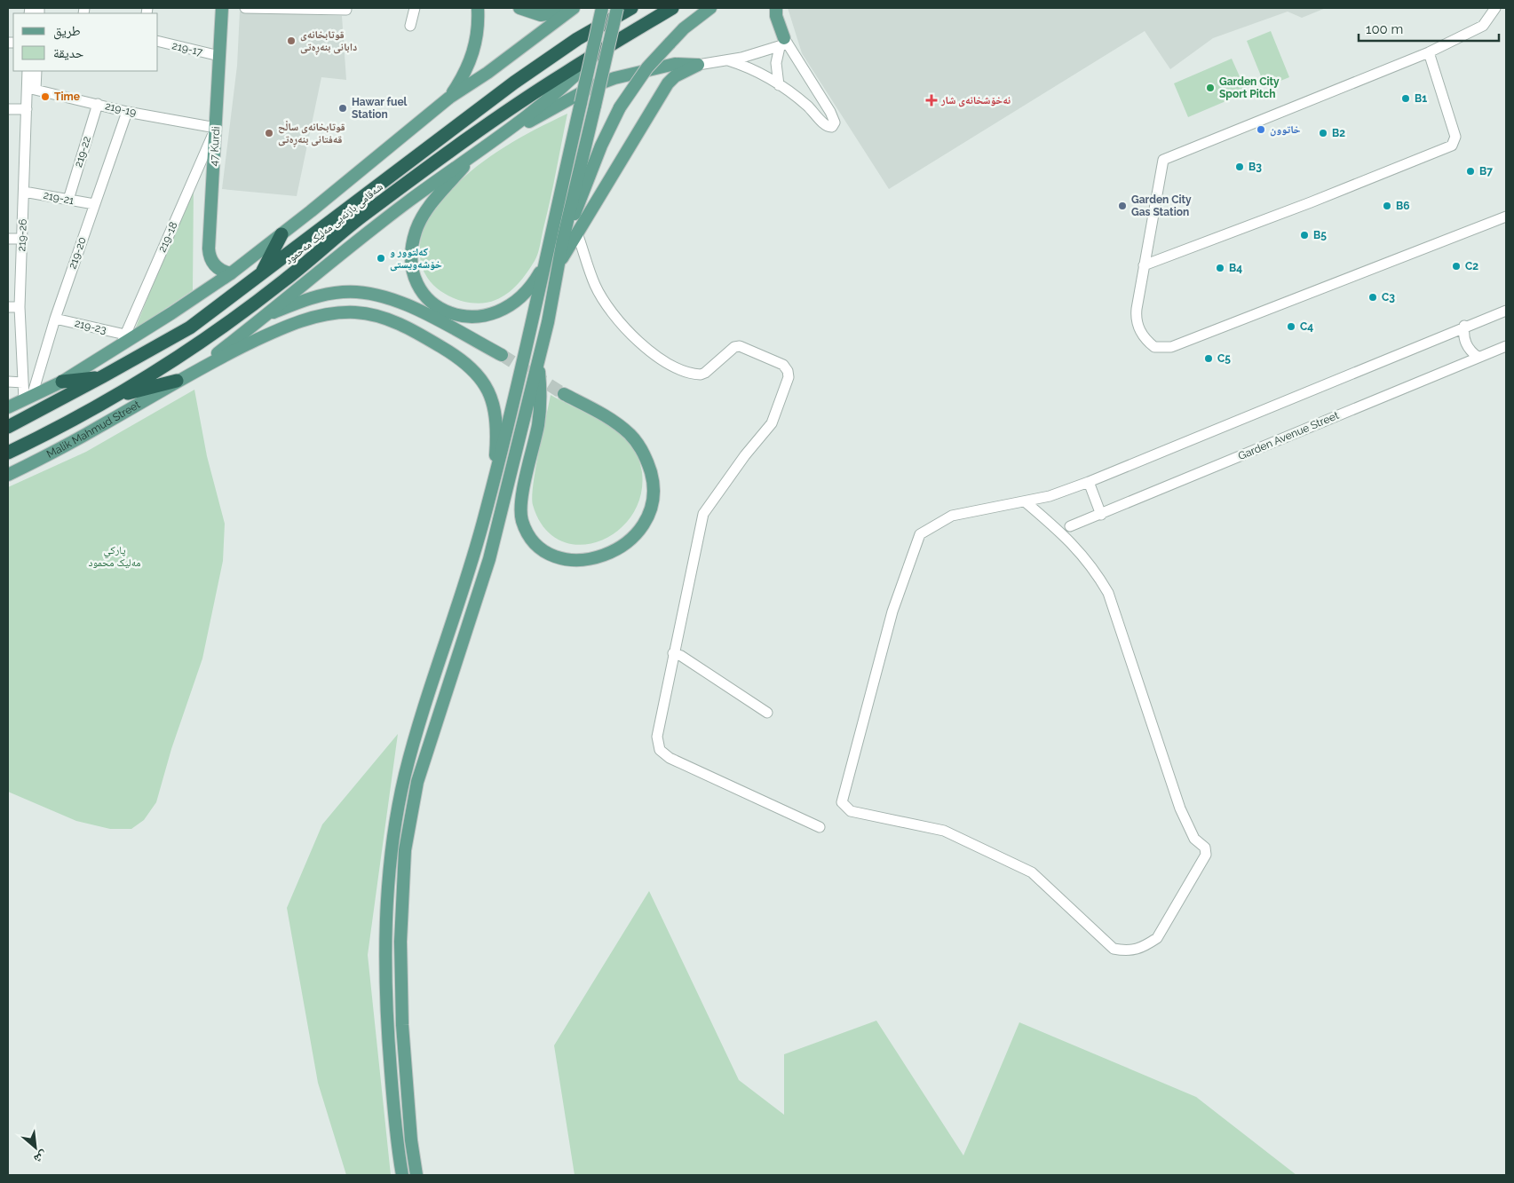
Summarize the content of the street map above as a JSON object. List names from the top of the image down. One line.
{"streets":{"highway":["شەقامی بازنەیی مەلیک مەحمود"],"main road":["47 Kurdi","Malik Mahmud Street"],"street":["219-17","219-19","219-22","219-21","219-26","219-18","219-20","219-23","Garden Avenue Street"]},"crossings":[["219-17","47 Kurdi"],["219-19","47 Kurdi"],["219-19","219-22"],["219-19","219-26"],["219-19","219-18"],["219-19","219-20"],["47 Kurdi","219-18"],["219-22","219-21"],["219-21","219-26"],["219-21","219-20"],["219-26","219-20"],["219-18","219-23"],["219-20","219-23"]],"parks":["پارکي مەليک محمود"],"places":{"other":["قوتابخانەی دابانی بنەڕەتی","Garden City Sport Pitch","Time","B1","Hawar fuel Station","خاتوون","قوتابخانەی ساڵح قەفتانی بنەڕەتی","B2","B3","B7","Garden City Gas Station","B6","B5","کەلتوور و خۆشەویستی","C2","B4","C3","C4","C5"],"health":["نەخۆشخانەی شار"]},"legend":["طريق","حديقة"],"scale_bar":"100 m","north":"bottom right"}
